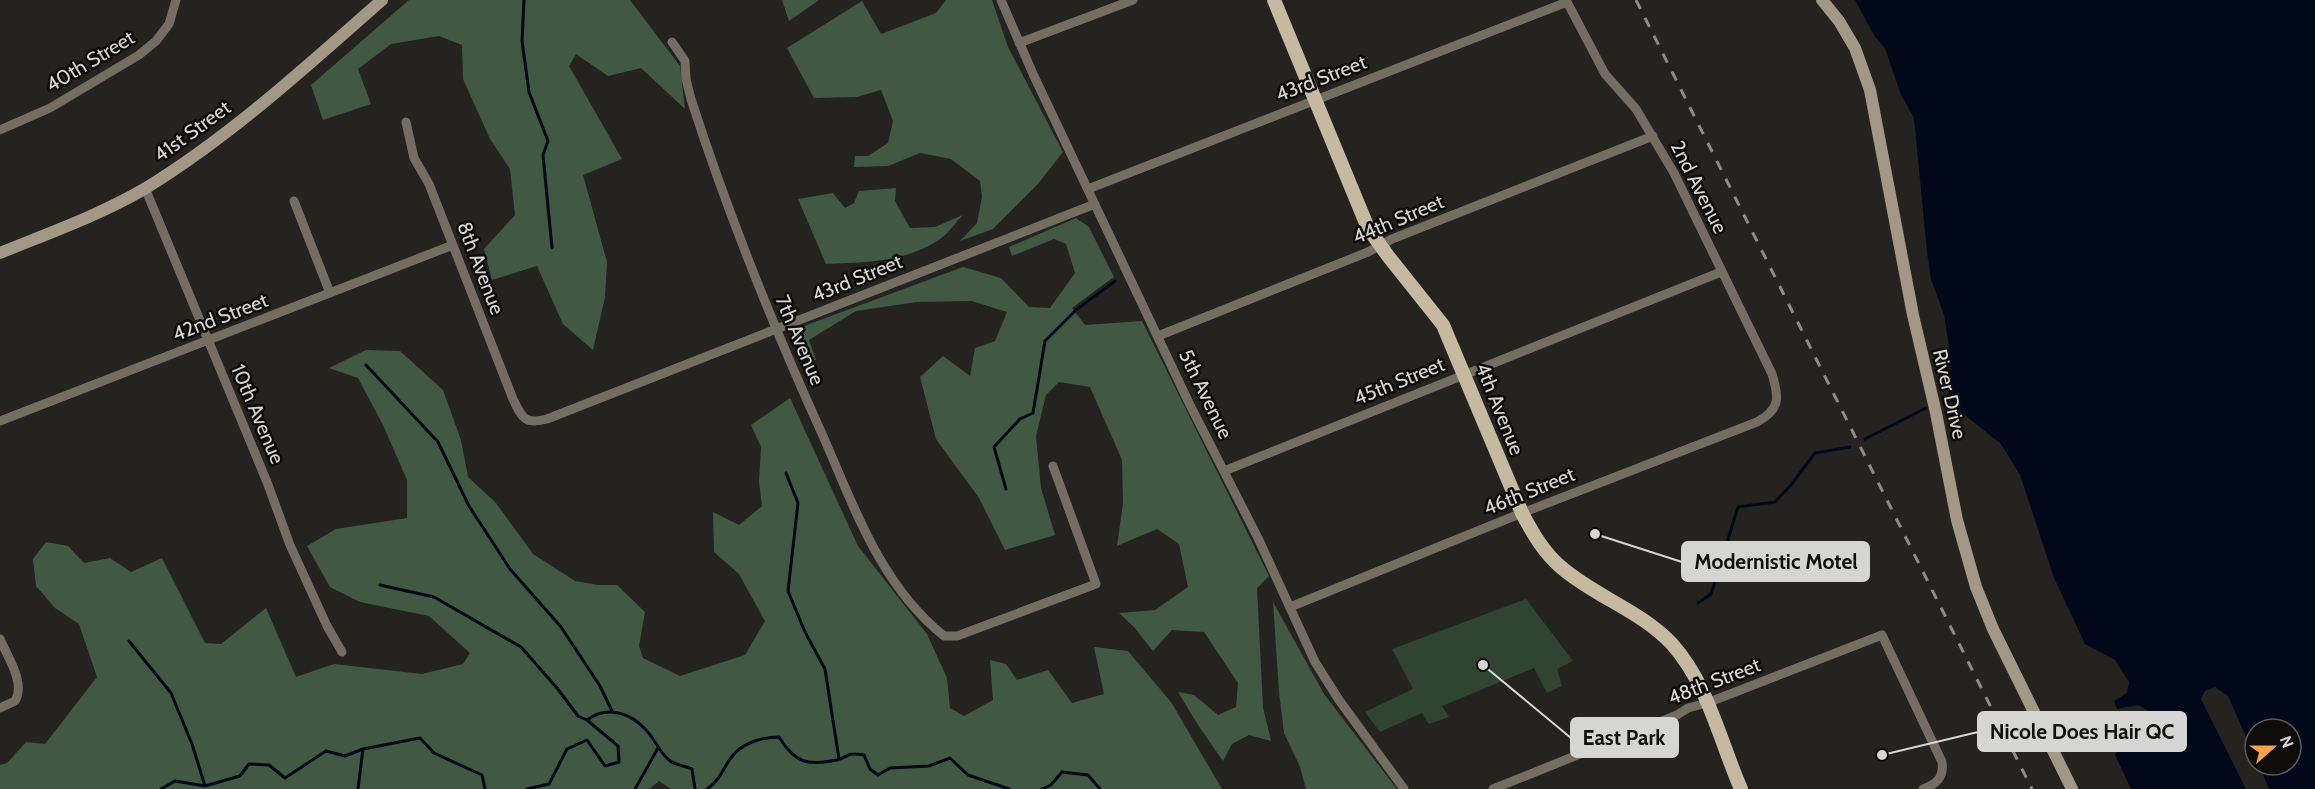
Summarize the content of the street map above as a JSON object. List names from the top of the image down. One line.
{"streets":{"main road":["4th Avenue"],"street":["40th Street","43rd Street","41st Street","2nd Avenue","44th Street","8th Avenue","42nd Street","7th Avenue","45th Street","5th Avenue","River Drive","10th Avenue","46th Street","48th Street"]},"crossings":[["43rd Street","2nd Avenue"],["43rd Street","8th Avenue"],["43rd Street","7th Avenue"],["43rd Street","5th Avenue"],["43rd Street","4th Avenue"],["41st Street","10th Avenue"],["2nd Avenue","44th Street"],["2nd Avenue","45th Street"],["2nd Avenue","46th Street"],["44th Street","5th Avenue"],["44th Street","4th Avenue"],["8th Avenue","42nd Street"],["42nd Street","10th Avenue"],["45th Street","5th Avenue"],["45th Street","4th Avenue"],["5th Avenue","46th Street"],["4th Avenue","46th Street"],["4th Avenue","48th Street"]],"places":["Modernistic Motel","East Park","Nicole Does Hair QC"],"north":"right"}
